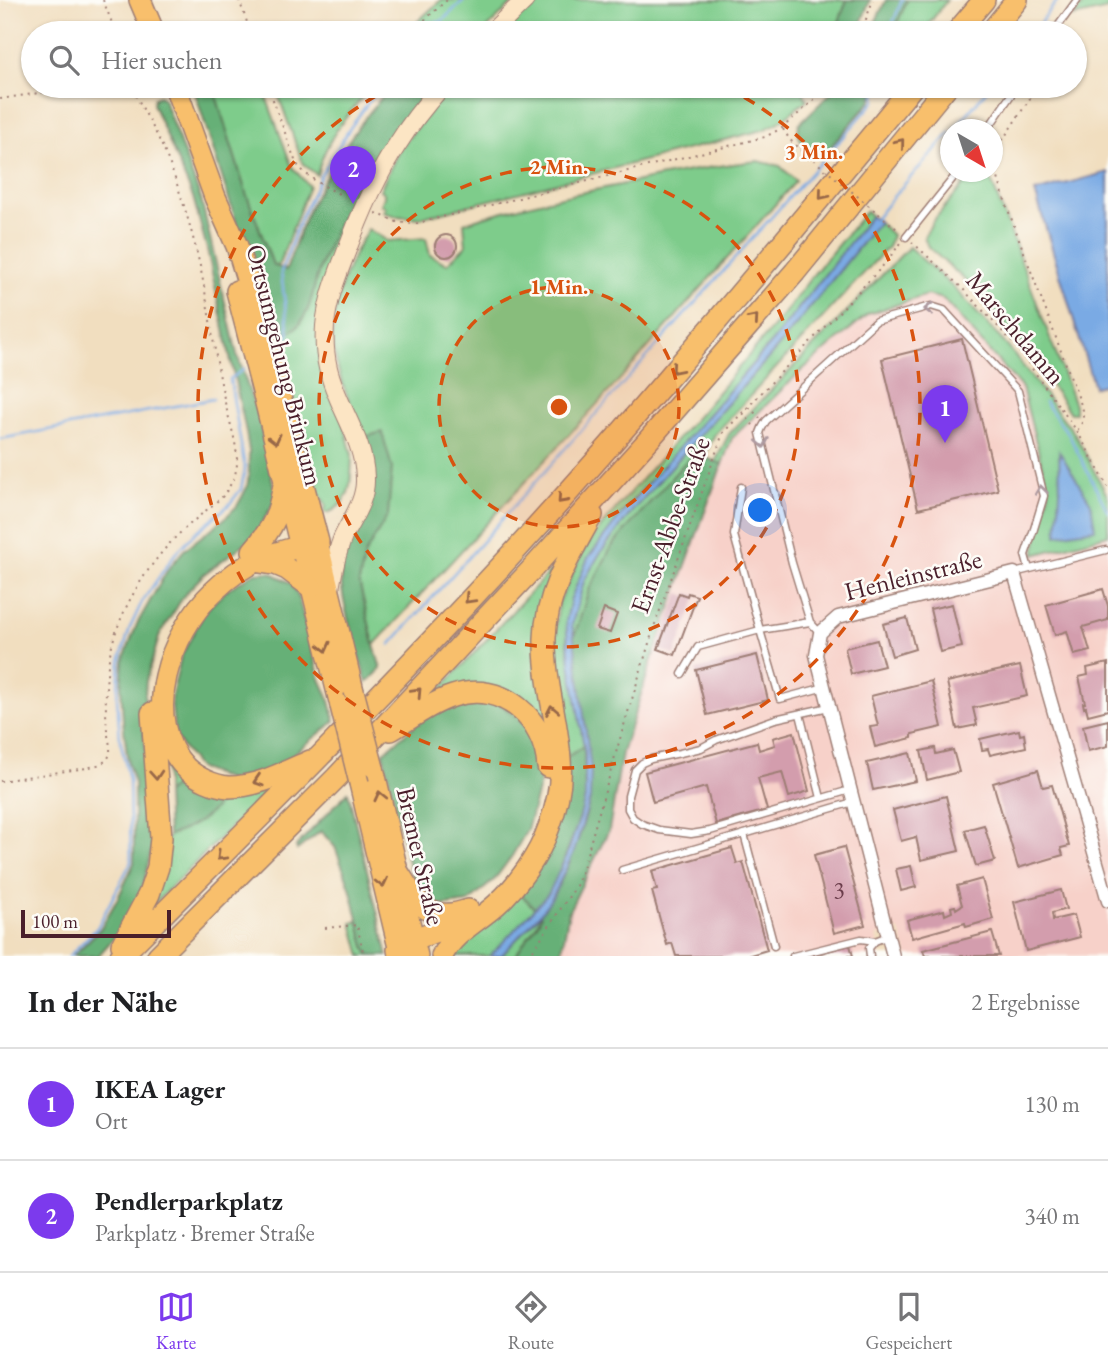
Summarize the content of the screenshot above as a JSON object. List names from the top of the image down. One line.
{"streets":{"highway":["Ortsumgehung Brinkum"],"main road":["Bremer Straße"],"street":["Henleinstraße"],"path":["Marschdamm","Ernst-Abbe-Straße"]},"crossings":[["Marschdamm","Ernst-Abbe-Straße"]],"house_numbers":["3"],"scale_bar":"100 m","north":"bottom right","page":{"search":"Hier suchen","pins":["2","1"],"scale":"100 m","heading":["In der Nähe","2 Ergebnisse"],"list":[{"mark":"1","name":"IKEA Lager","note":"Ort","value":"130 m"},{"mark":"2","name":"Pendlerparkplatz","note":"Parkplatz · Bremer Straße","value":"340 m"}],"nav":["Karte","Route","Gespeichert"]},"rings":["3 Min.","2 Min.","1 Min."]}
